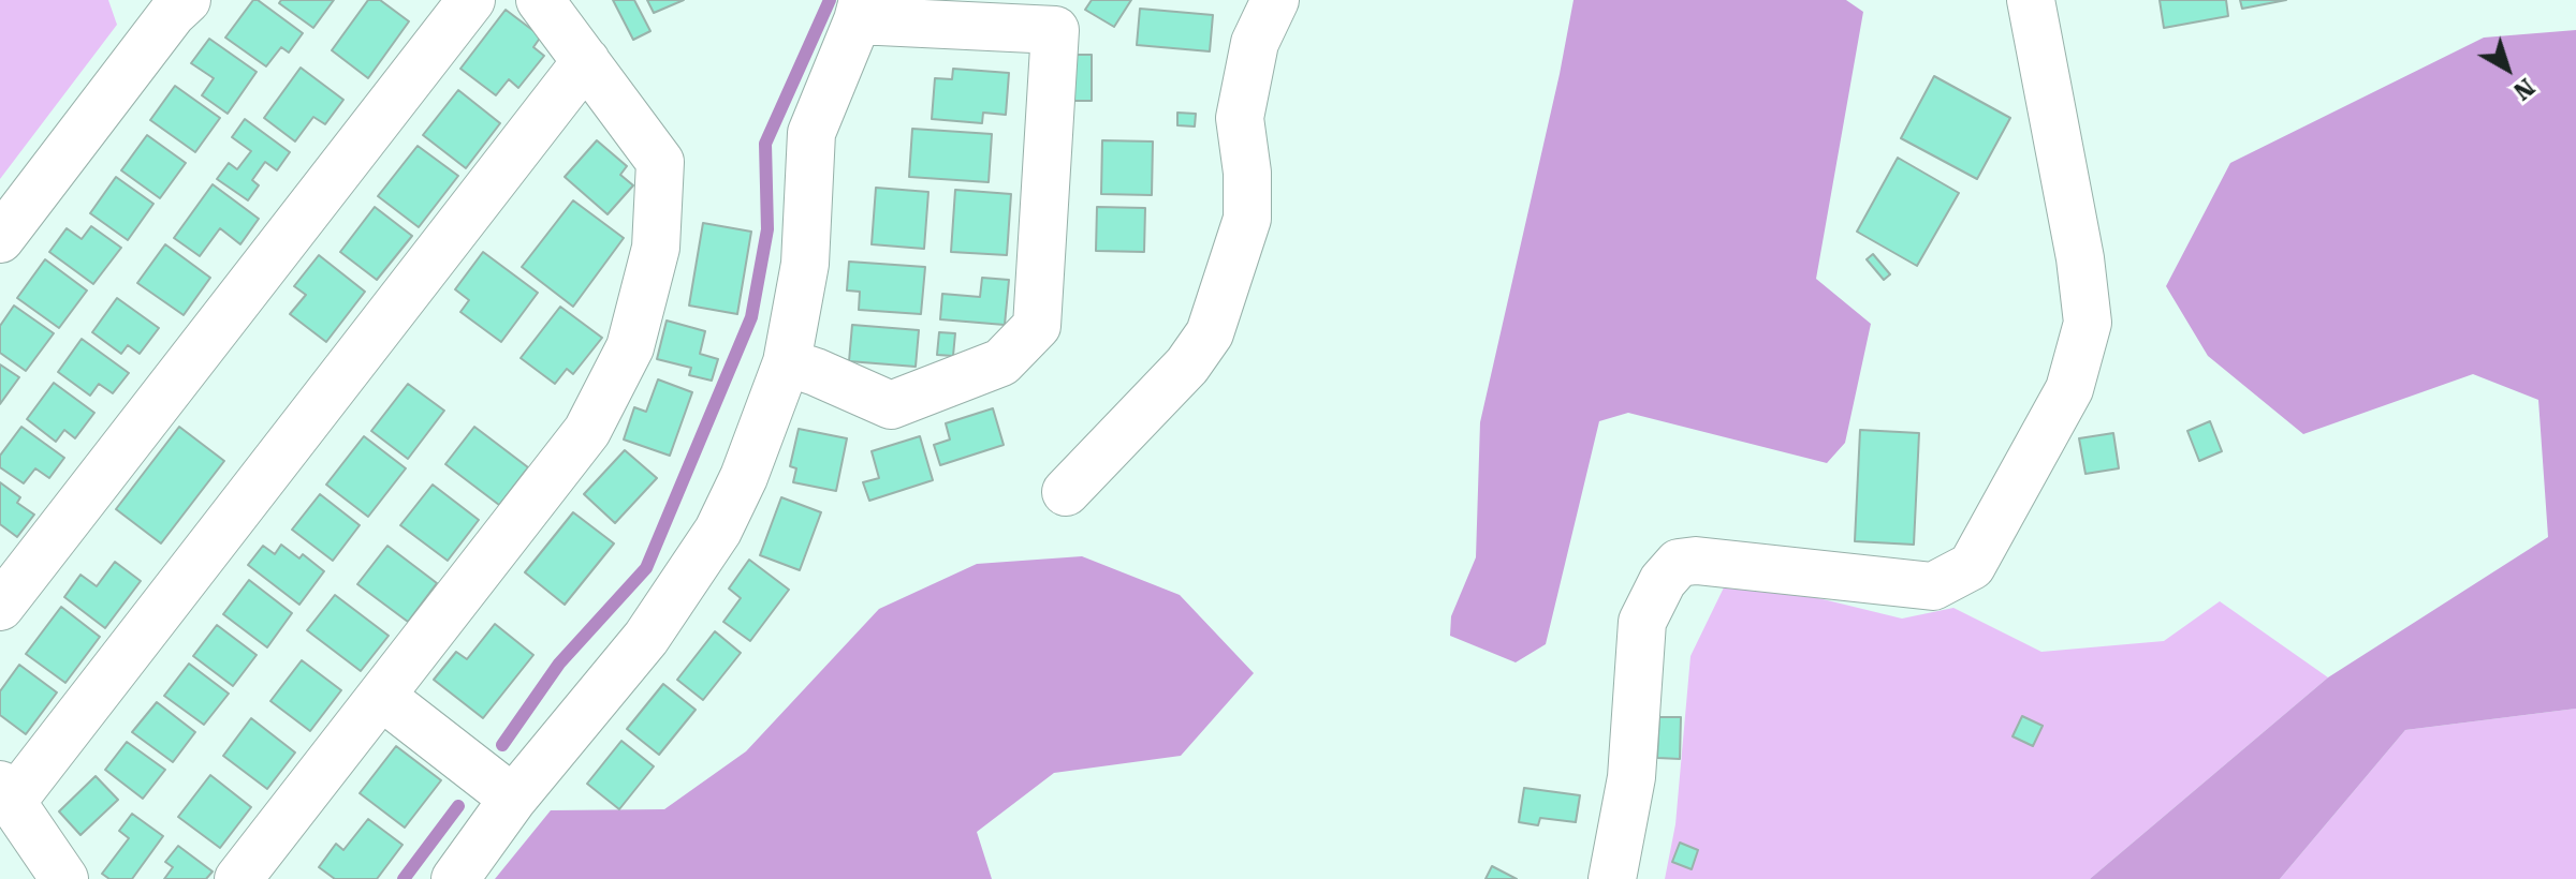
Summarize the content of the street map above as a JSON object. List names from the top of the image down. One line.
{"north":"bottom right"}
